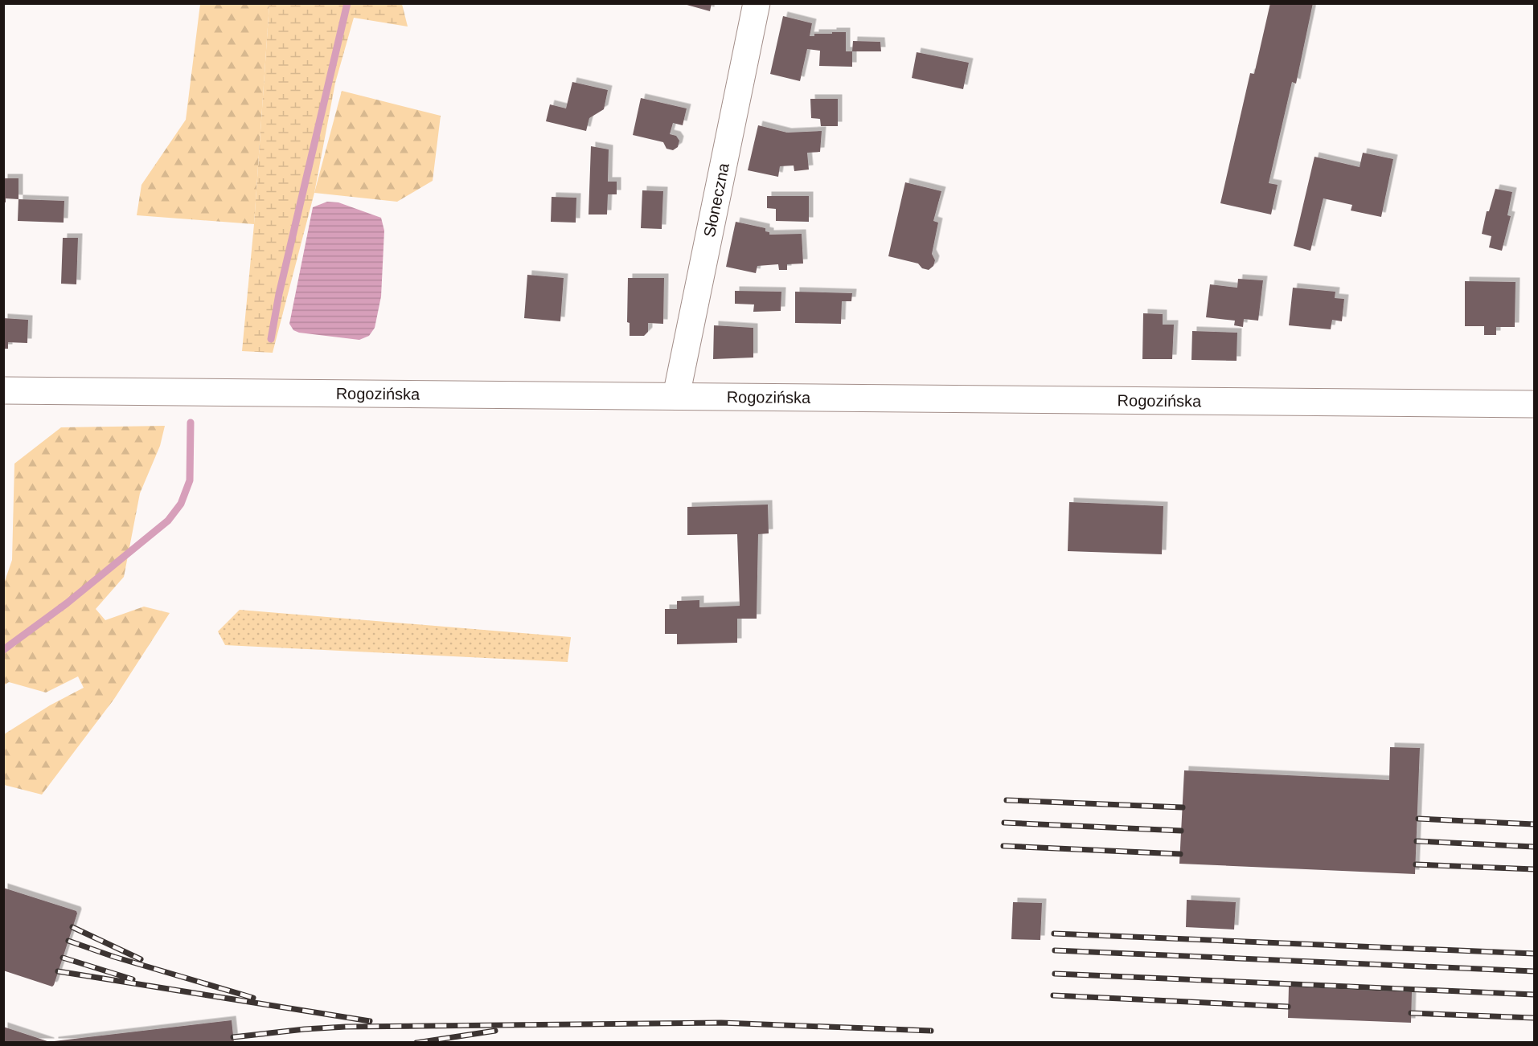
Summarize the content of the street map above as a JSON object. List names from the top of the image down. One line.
{"streets":{"street":["Słoneczna","Rogozińska"]},"crossings":[["Słoneczna","Rogozińska"]]}
